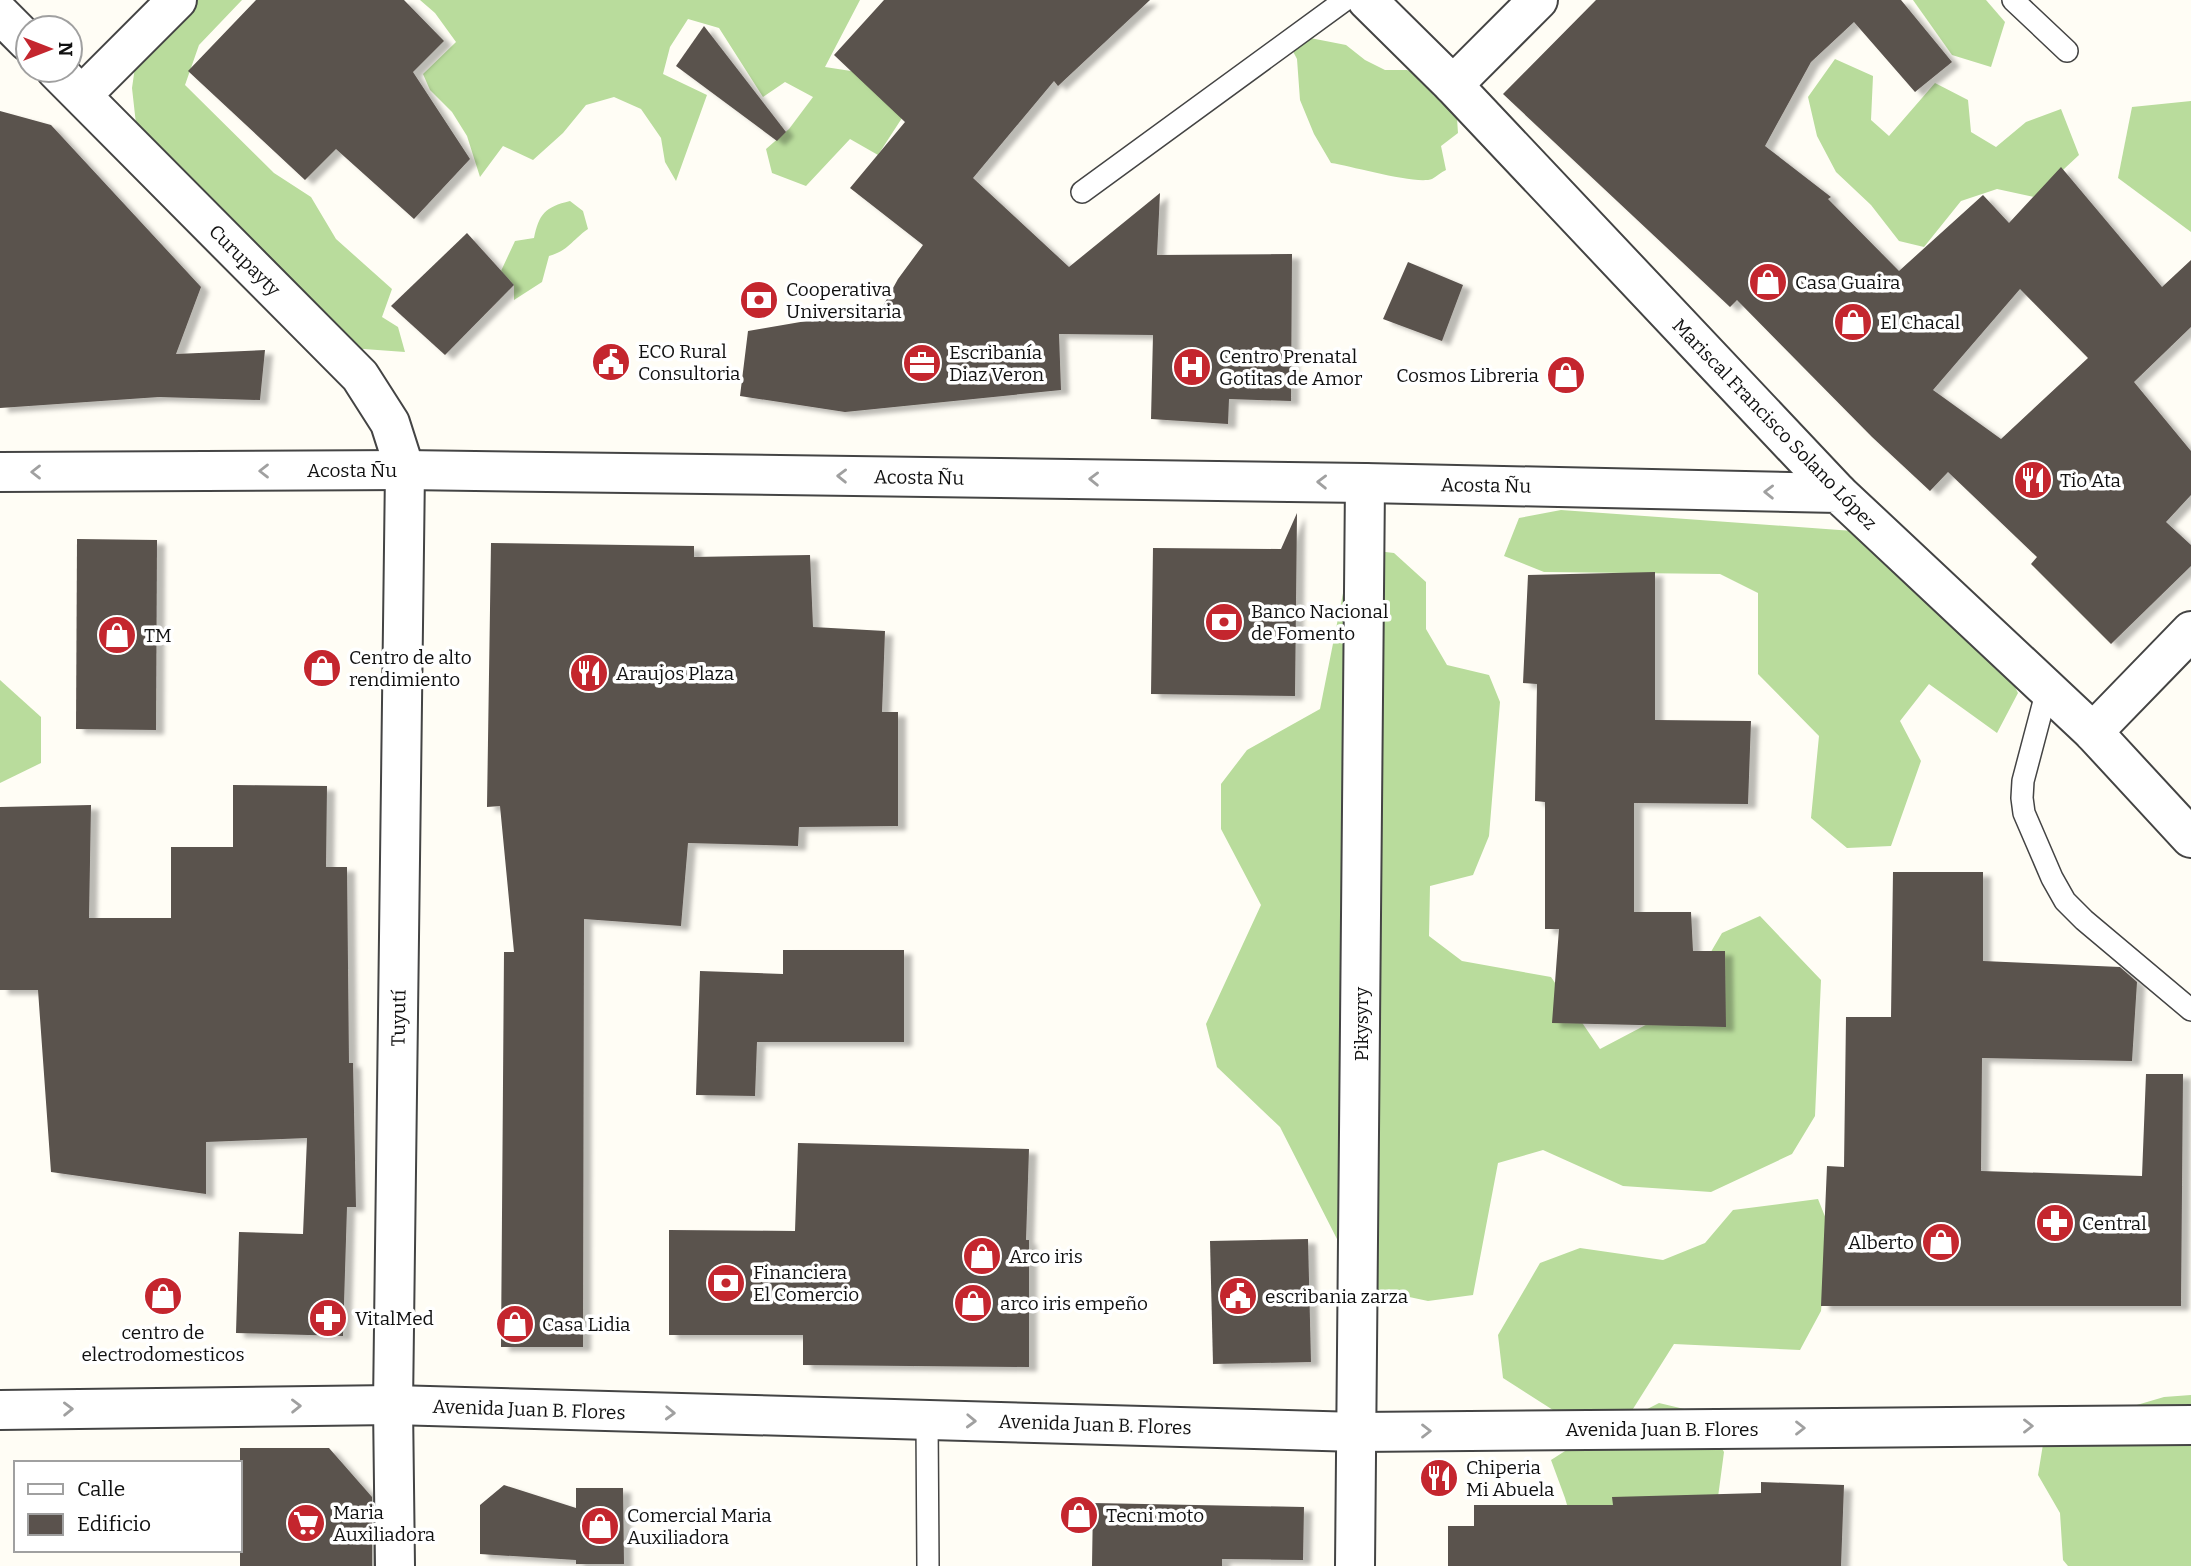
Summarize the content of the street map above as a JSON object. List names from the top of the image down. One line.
{"streets":{"street":["Curupayty","Mariscal Francisco Solano López","Acosta Ñu","Tuyutí","Pikysyry","Avenida Juan B. Flores"]},"crossings":[["Curupayty","Acosta Ñu"],["Curupayty","Tuyutí"],["Mariscal Francisco Solano López","Acosta Ñu"],["Acosta Ñu","Tuyutí"],["Acosta Ñu","Pikysyry"],["Tuyutí","Avenida Juan B. Flores"],["Pikysyry","Avenida Juan B. Flores"]],"one_way":["Acosta Ñu","Avenida Juan B. Flores"],"places":{"shop":["Casa Guaira","El Chacal","Cosmos Libreria","TM","Centro de alto rendimiento","Alberto","Arco iris","centro de electrodomesticos","arco iris empeño","Casa Lidia","Tecni moto","Comercial Maria Auxiliadora"],"bank":["Cooperativa Universitaria","Banco Nacional de Fomento","Financiera El Comercio"],"public building":["ECO Rural Consultoria","escribania zarza"],"office":["Escribanía Diaz Veron"],"hospital":["Centro Prenatal Gotitas de Amor"],"restaurant":["Tio Ata","Araujos Plaza","Chiperia Mi Abuela"],"pharmacy":["Central","VitalMed"],"supermarket":["Maria Auxiliadora"]},"legend":["Calle","Edificio"],"north":"right"}
